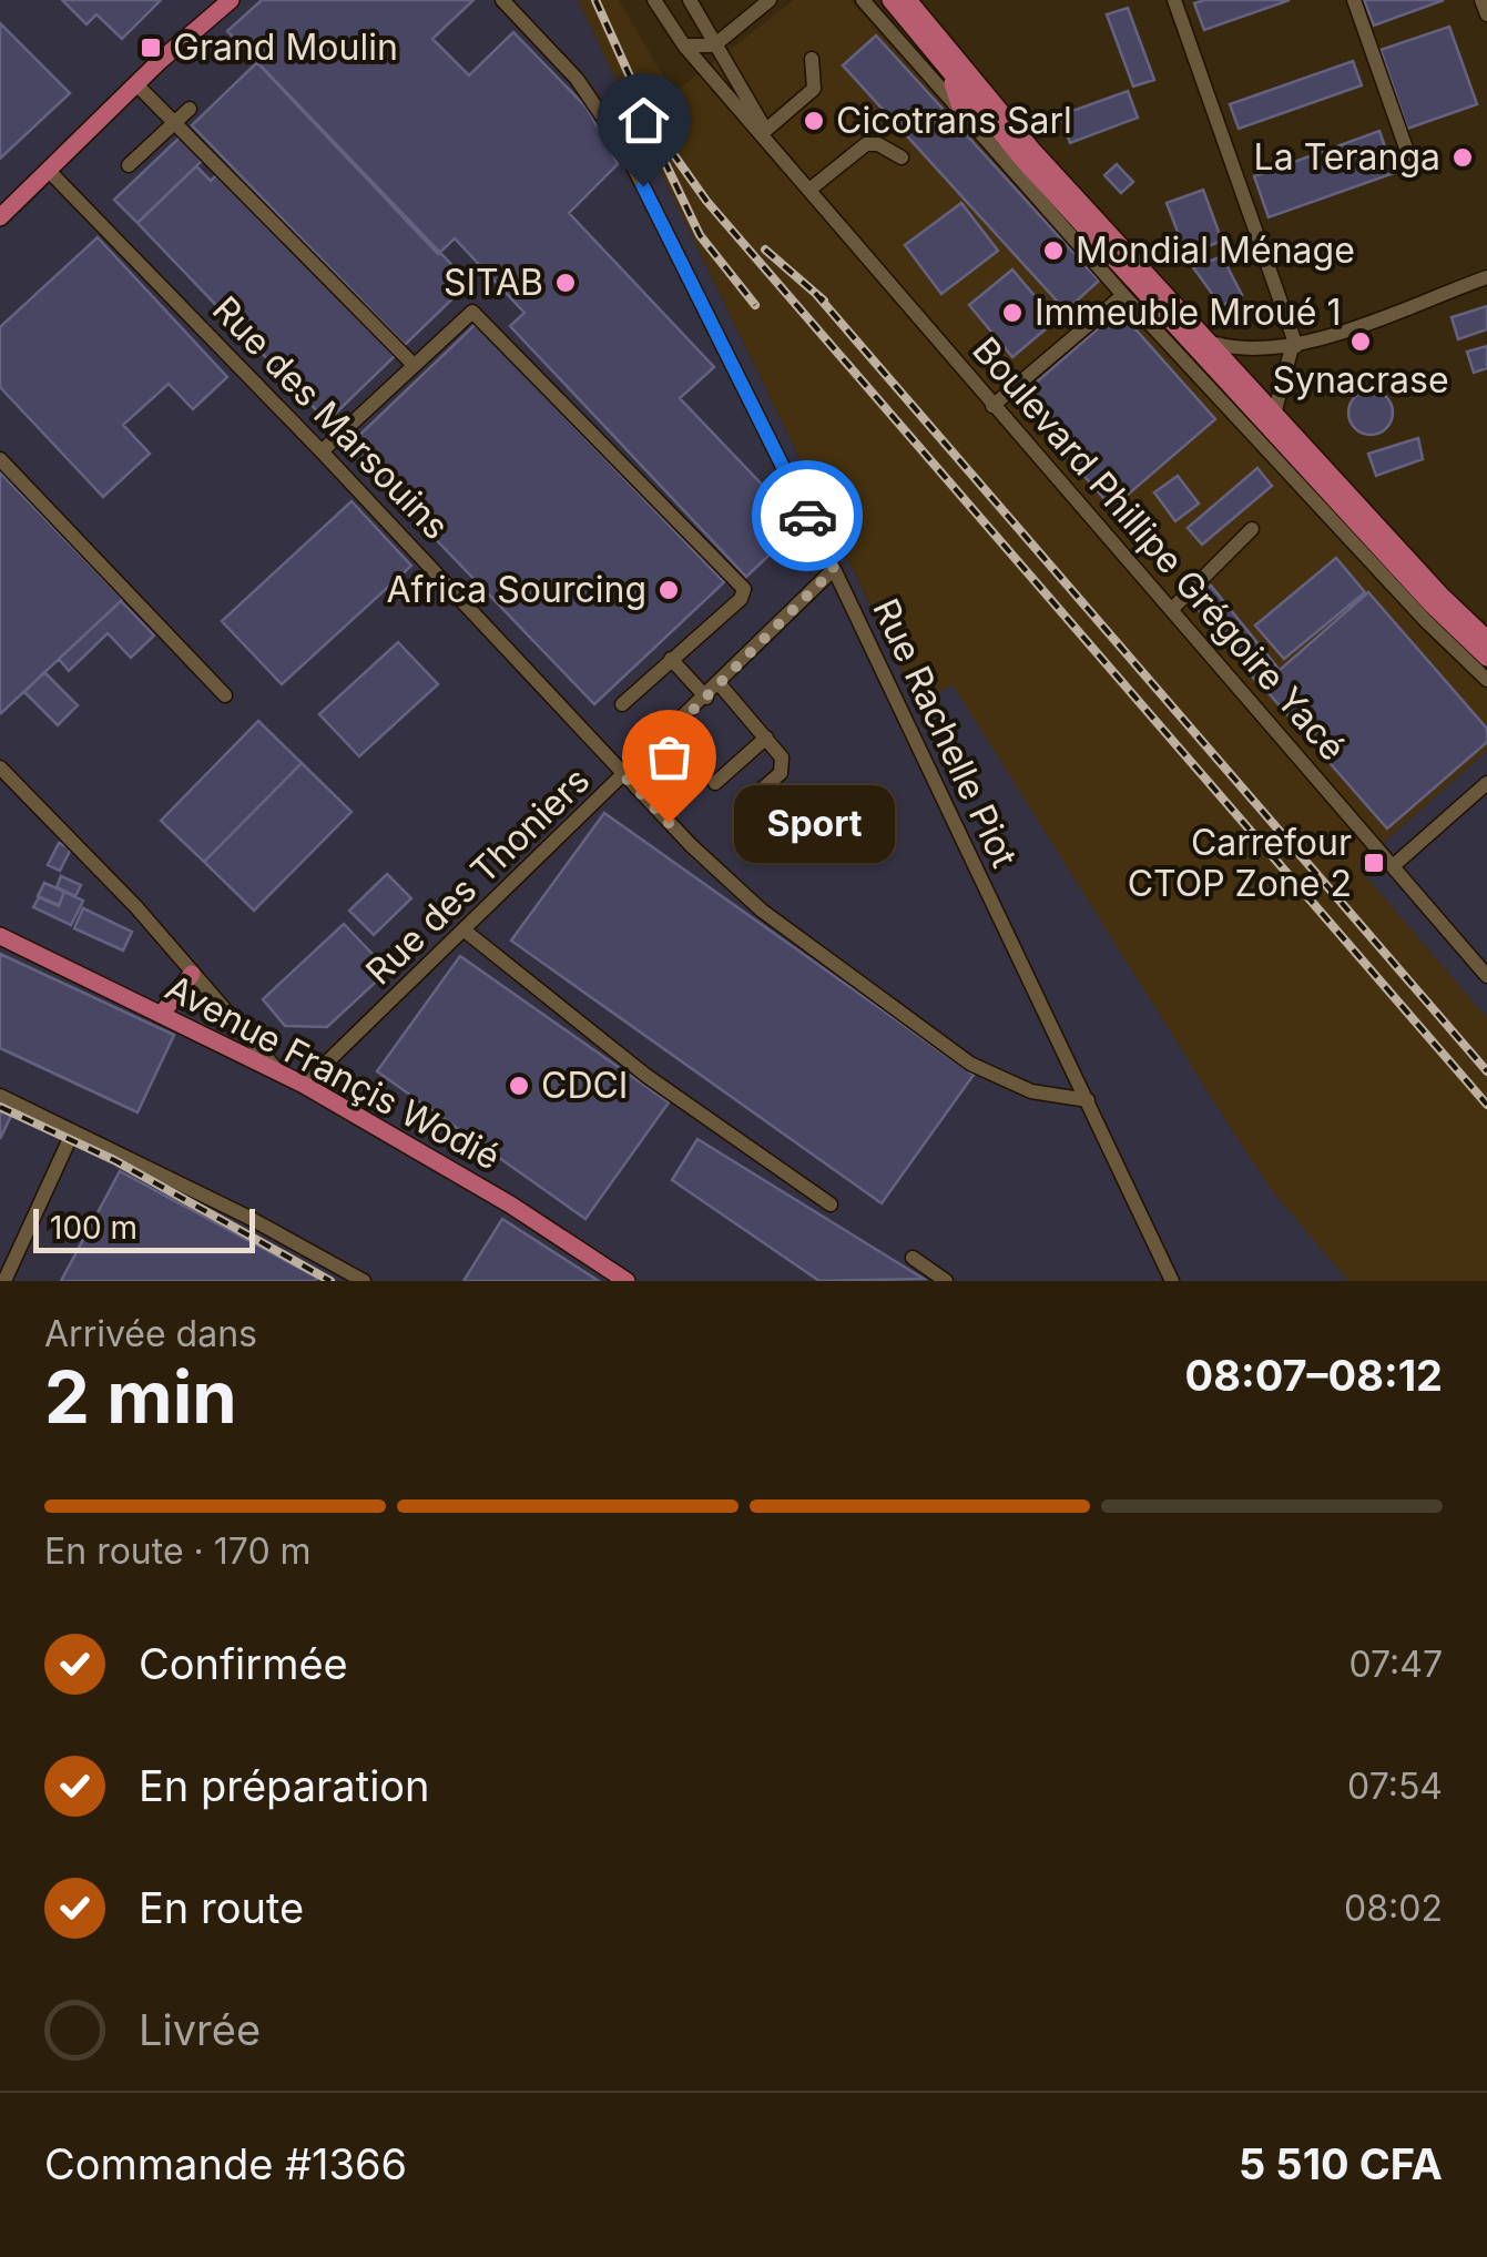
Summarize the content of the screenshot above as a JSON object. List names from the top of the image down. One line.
{"streets":{"main road":["Avenue Françis Wodié"],"street":["Rue des Marsouins","Boulevard Phillipe Grégoire Yacé","Rue Rachelle Piot","Rue des Thoniers"]},"crossings":[["Rue des Marsouins","Rue Rachelle Piot"],["Rue des Marsouins","Rue des Thoniers"],["Rue Rachelle Piot","Rue des Thoniers"],["Rue des Thoniers","Avenue Françis Wodié"]],"places":{"transit":["Grand Moulin","Carrefour CTOP Zone 2"],"other":["Cicotrans Sarl","La Teranga","Mondial Ménage","SITAB","Immeuble Mroué 1","Synacrase","Africa Sourcing","Sport","CDCI"]},"scale_bar":"100 m","page":{"bubble":"Sport","scale":"100 m","heading":["2 min","Arrivée dans","08:07–08:12"],"panel":["Commande #1366","5 510 CFA"],"bar":"En route · 170 m","list":[["Confirmée","07:47"],["En préparation","07:54"],["En route","08:02"],"Livrée"]}}
